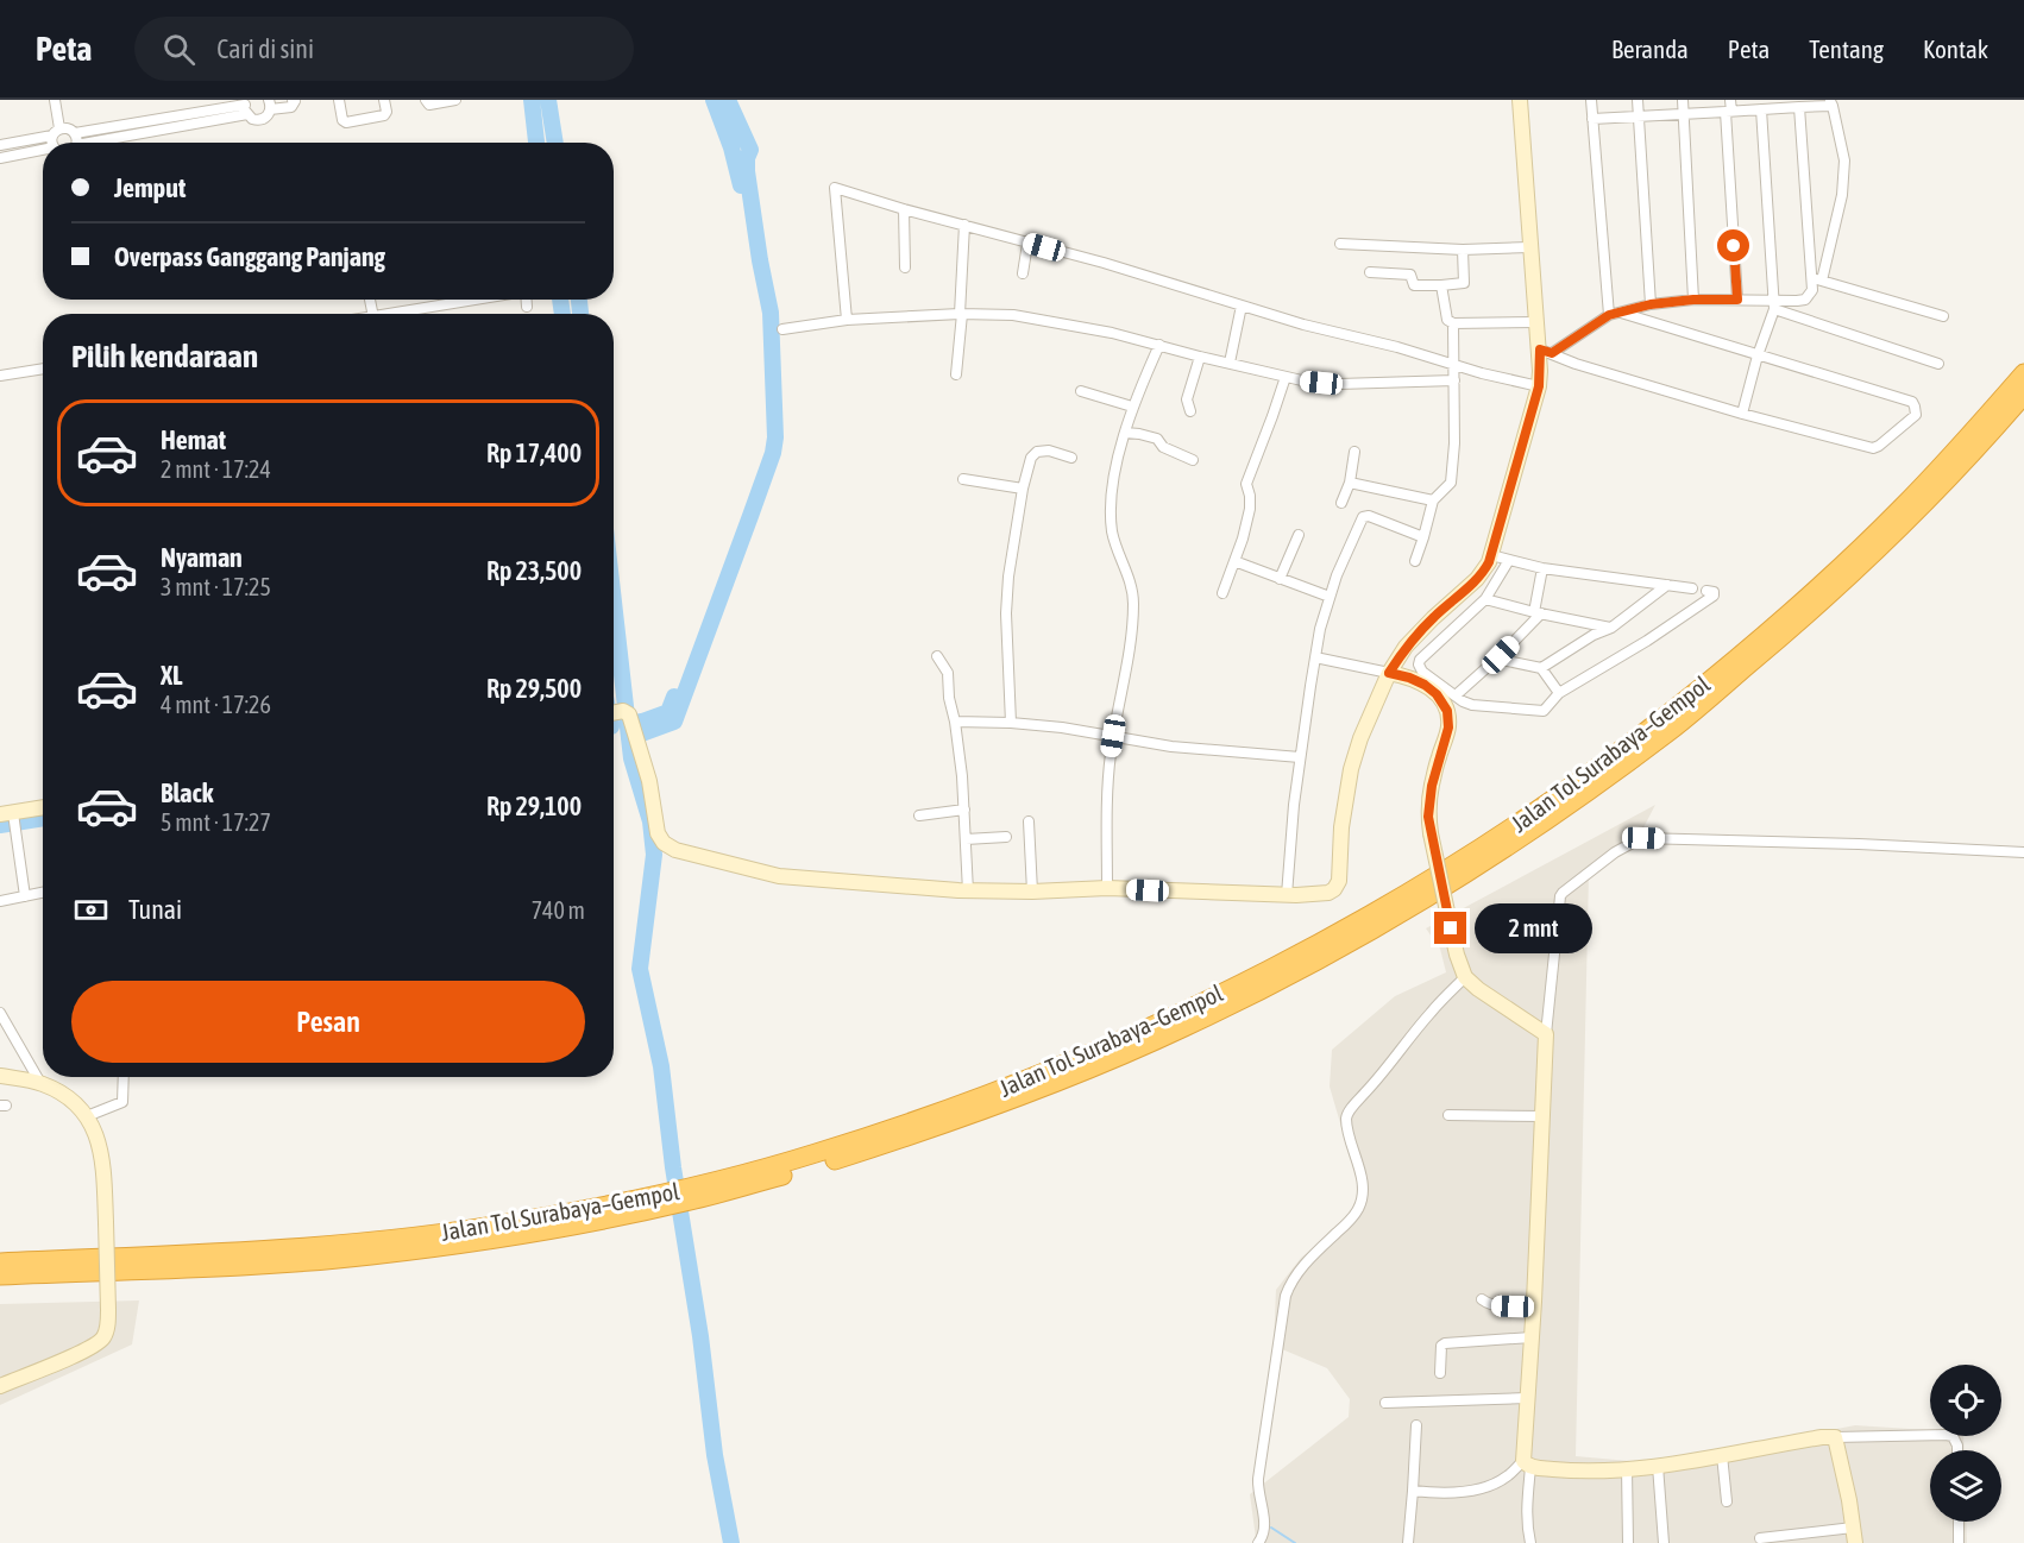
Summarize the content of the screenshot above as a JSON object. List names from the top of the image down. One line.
{"streets":{"highway":["Jalan Tol Surabaya–Gempol"]},"page":{"header":"Peta","search":"Cari di sini","nav":["Beranda","Peta","Tentang","Kontak"],"banner":["Jemput","Overpass Ganggang Panjang"],"heading":"Pilih kendaraan","list":[{"name":"Hemat","note":"2 mnt · 17:24","value":"Rp 17,400"},{"name":"Nyaman","note":"3 mnt · 17:25","value":"Rp 23,500"},{"name":"XL","note":"4 mnt · 17:26","value":"Rp 29,500"},{"name":"Black","note":"5 mnt · 17:27","value":"Rp 29,100"}],"pay":["Tunai","740 m"],"bubble":"2 mnt","buttons":"Pesan"}}
